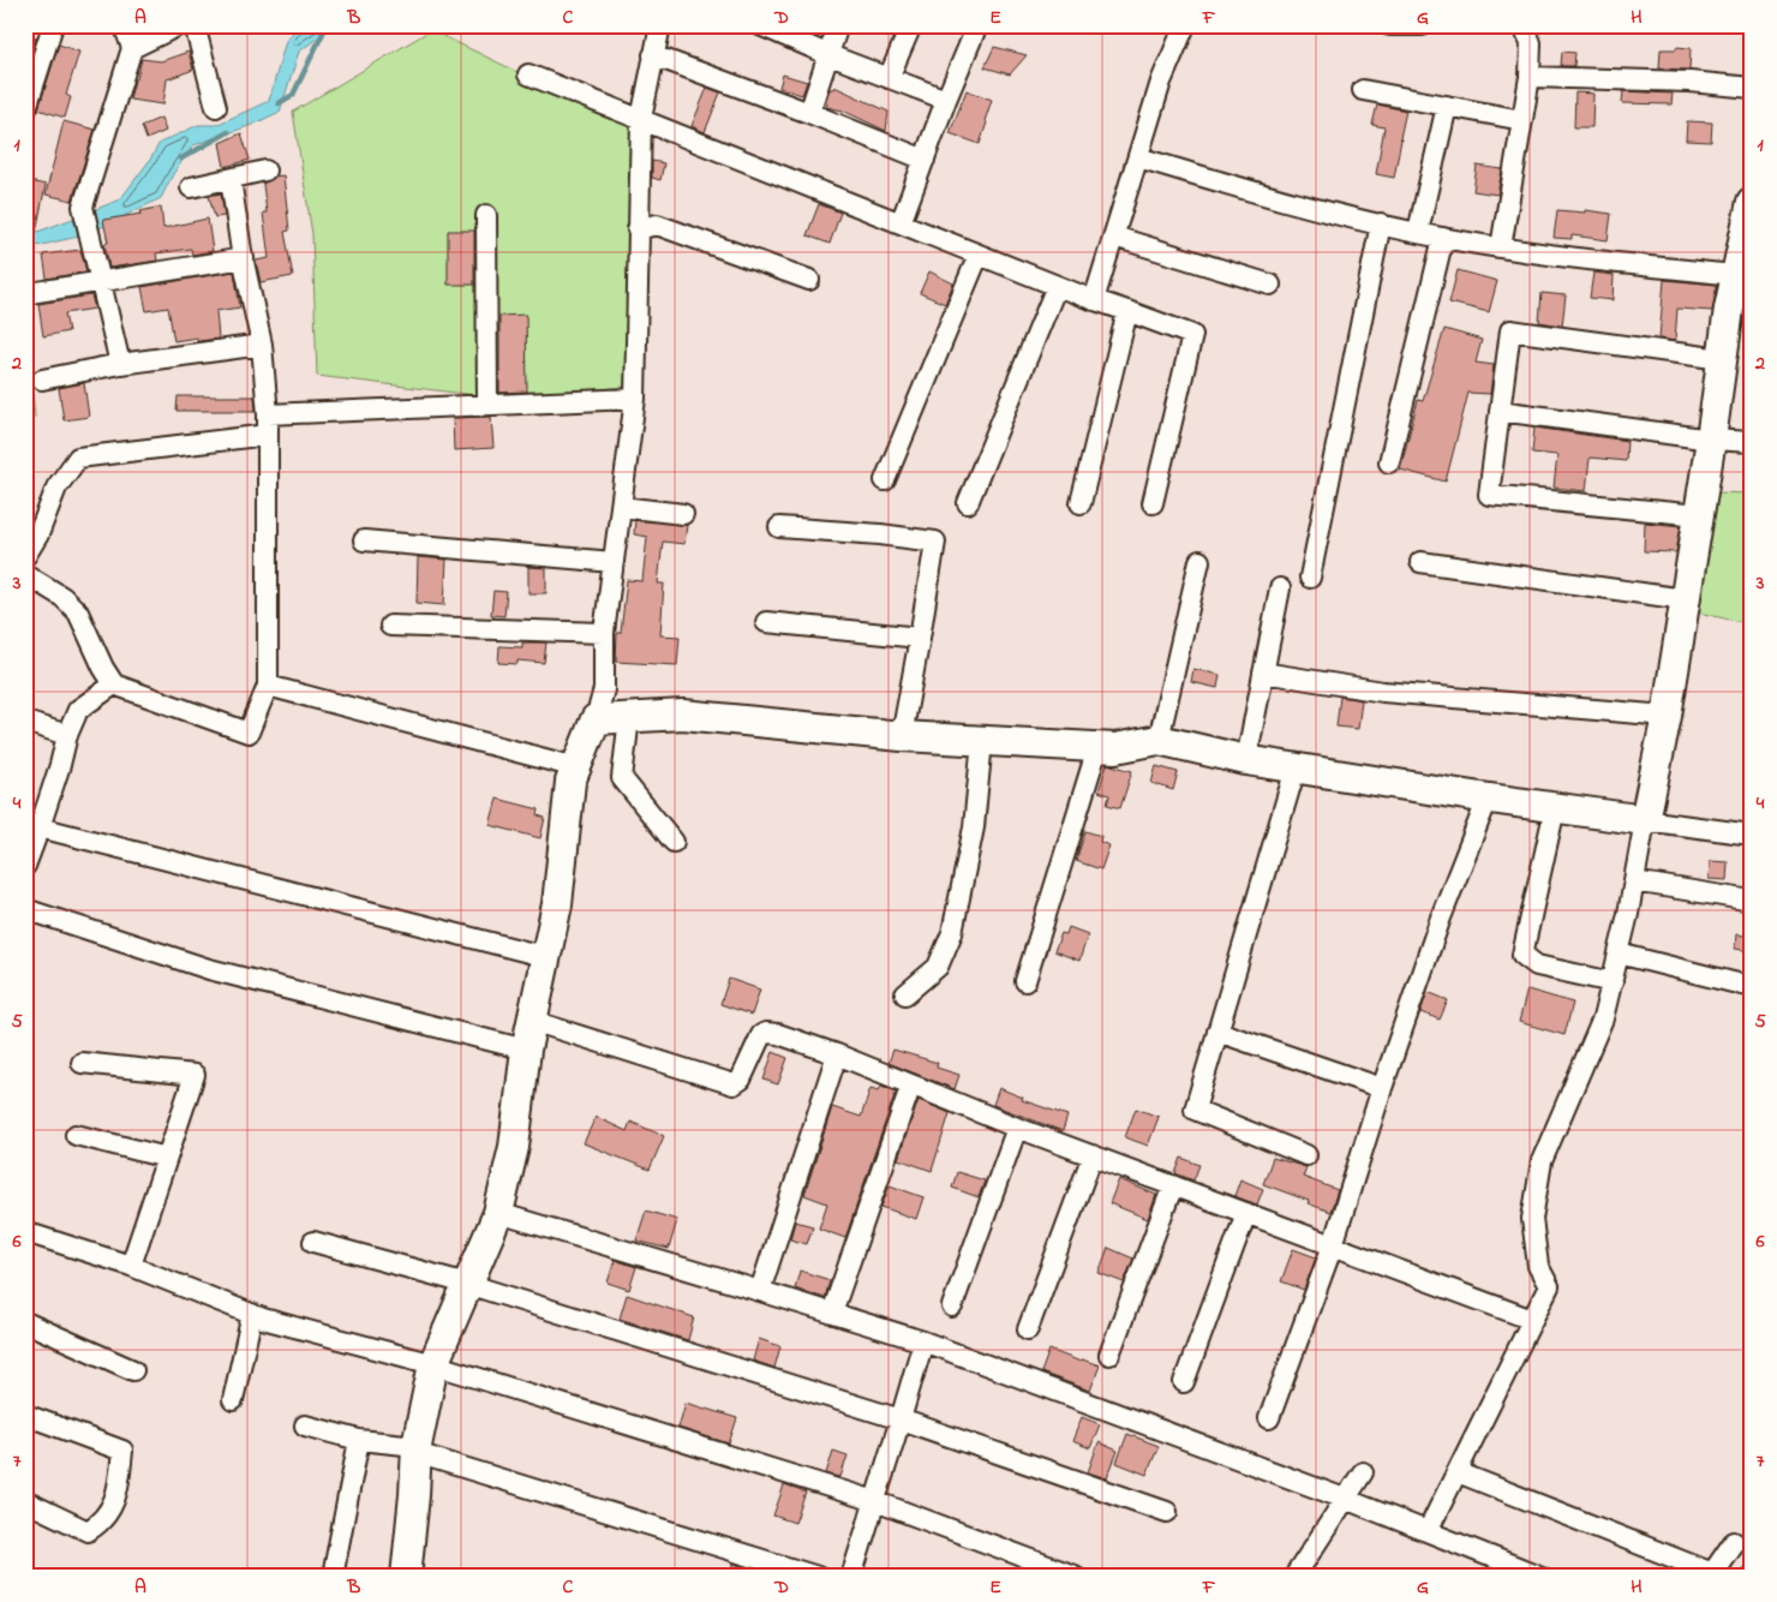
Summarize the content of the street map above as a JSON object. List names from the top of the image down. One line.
{"grid":{"columns":["A","B","C","D","E","F","G","H"],"rows":["1","2","3","4","5","6","7"]}}
